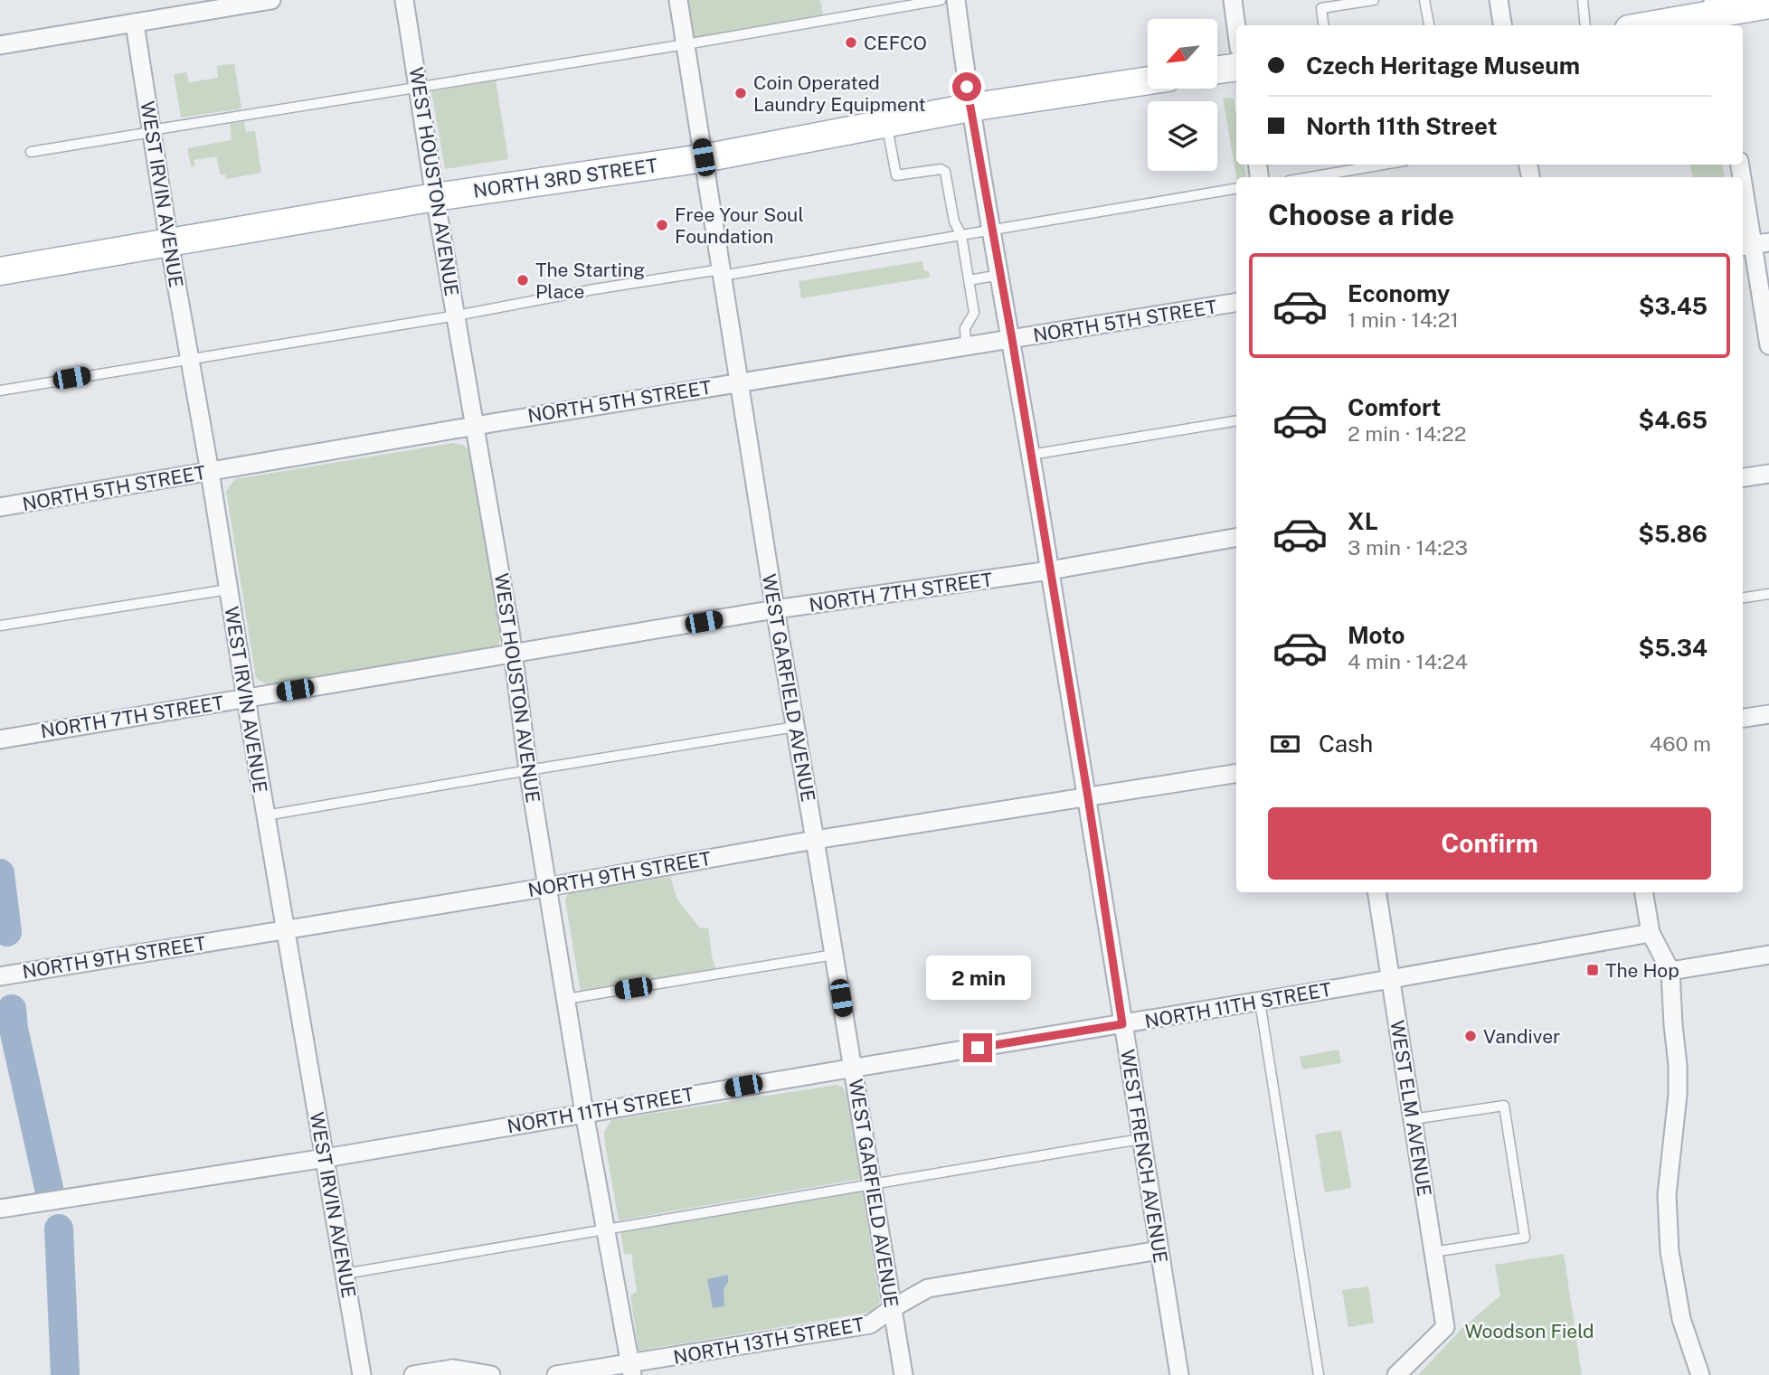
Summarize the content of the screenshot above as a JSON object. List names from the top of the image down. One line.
{"streets":{"main road":["NORTH 3RD STREET"],"street":["WEST HOUSTON AVENUE","WEST IRVIN AVENUE","NORTH 5TH STREET","NORTH 7TH STREET","WEST GARFIELD AVENUE","NORTH 9TH STREET","NORTH 11TH STREET","WEST ELM AVENUE","WEST FRENCH AVENUE","NORTH 13TH STREET"]},"crossings":[["NORTH 3RD STREET","WEST HOUSTON AVENUE"],["NORTH 3RD STREET","WEST IRVIN AVENUE"],["NORTH 3RD STREET","WEST GARFIELD AVENUE"],["NORTH 3RD STREET","WEST FRENCH AVENUE"],["WEST HOUSTON AVENUE","NORTH 5TH STREET"],["WEST HOUSTON AVENUE","NORTH 7TH STREET"],["WEST HOUSTON AVENUE","NORTH 9TH STREET"],["WEST HOUSTON AVENUE","NORTH 11TH STREET"],["WEST HOUSTON AVENUE","NORTH 13TH STREET"],["WEST IRVIN AVENUE","NORTH 5TH STREET"],["WEST IRVIN AVENUE","NORTH 7TH STREET"],["WEST IRVIN AVENUE","NORTH 9TH STREET"],["WEST IRVIN AVENUE","NORTH 11TH STREET"],["NORTH 5TH STREET","WEST GARFIELD AVENUE"],["NORTH 5TH STREET","WEST FRENCH AVENUE"],["NORTH 7TH STREET","WEST GARFIELD AVENUE"],["NORTH 7TH STREET","WEST FRENCH AVENUE"],["WEST GARFIELD AVENUE","NORTH 9TH STREET"],["WEST GARFIELD AVENUE","NORTH 11TH STREET"],["WEST GARFIELD AVENUE","NORTH 13TH STREET"],["NORTH 9TH STREET","WEST FRENCH AVENUE"],["NORTH 11TH STREET","WEST ELM AVENUE"],["NORTH 11TH STREET","WEST FRENCH AVENUE"],["WEST FRENCH AVENUE","NORTH 13TH STREET"]],"parks":["Woodson Field"],"places":{"other":["CEFCO","Coin Operated Laundry Equipment","Free Your Soul Foundation","The Starting Place","Vandiver"],"transit":["The Hop"]},"north":"bottom left","page":{"banner":["Czech Heritage Museum","North 11th Street"],"heading":"Choose a ride","list":[{"name":"Economy","note":"1 min · 14:21","value":"$3.45"},{"name":"Comfort","note":"2 min · 14:22","value":"$4.65"},{"name":"XL","note":"3 min · 14:23","value":"$5.86"},{"name":"Moto","note":"4 min · 14:24","value":"$5.34"}],"pay":["Cash","460 m"],"buttons":"Confirm","bubble":"2 min"}}
